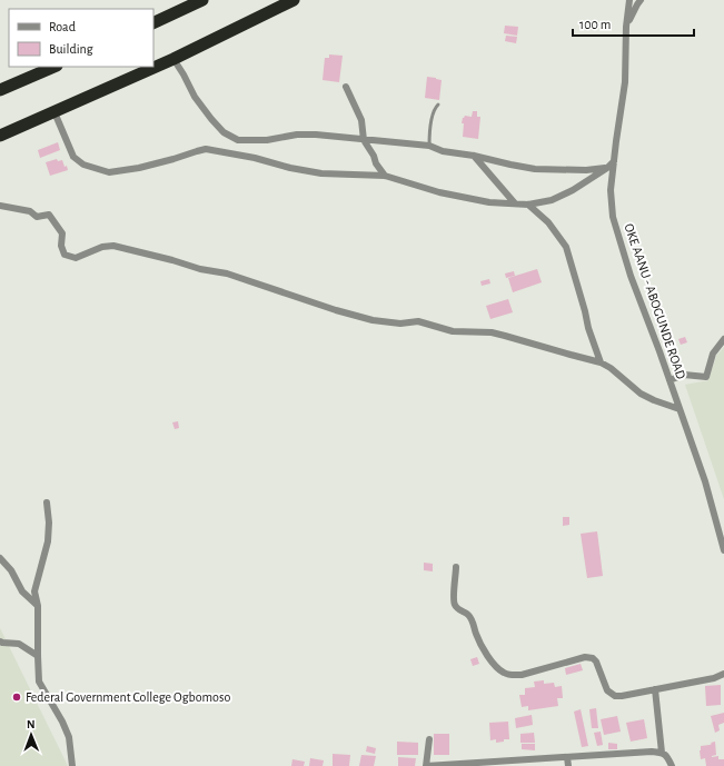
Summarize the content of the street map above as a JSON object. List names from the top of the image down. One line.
{"streets":{"street":["OKE AANU - ABOGUNDE ROAD"]},"places":["Federal Government College Ogbomoso"],"legend":["Road","Building"],"scale_bar":"100 m","north":"top"}
